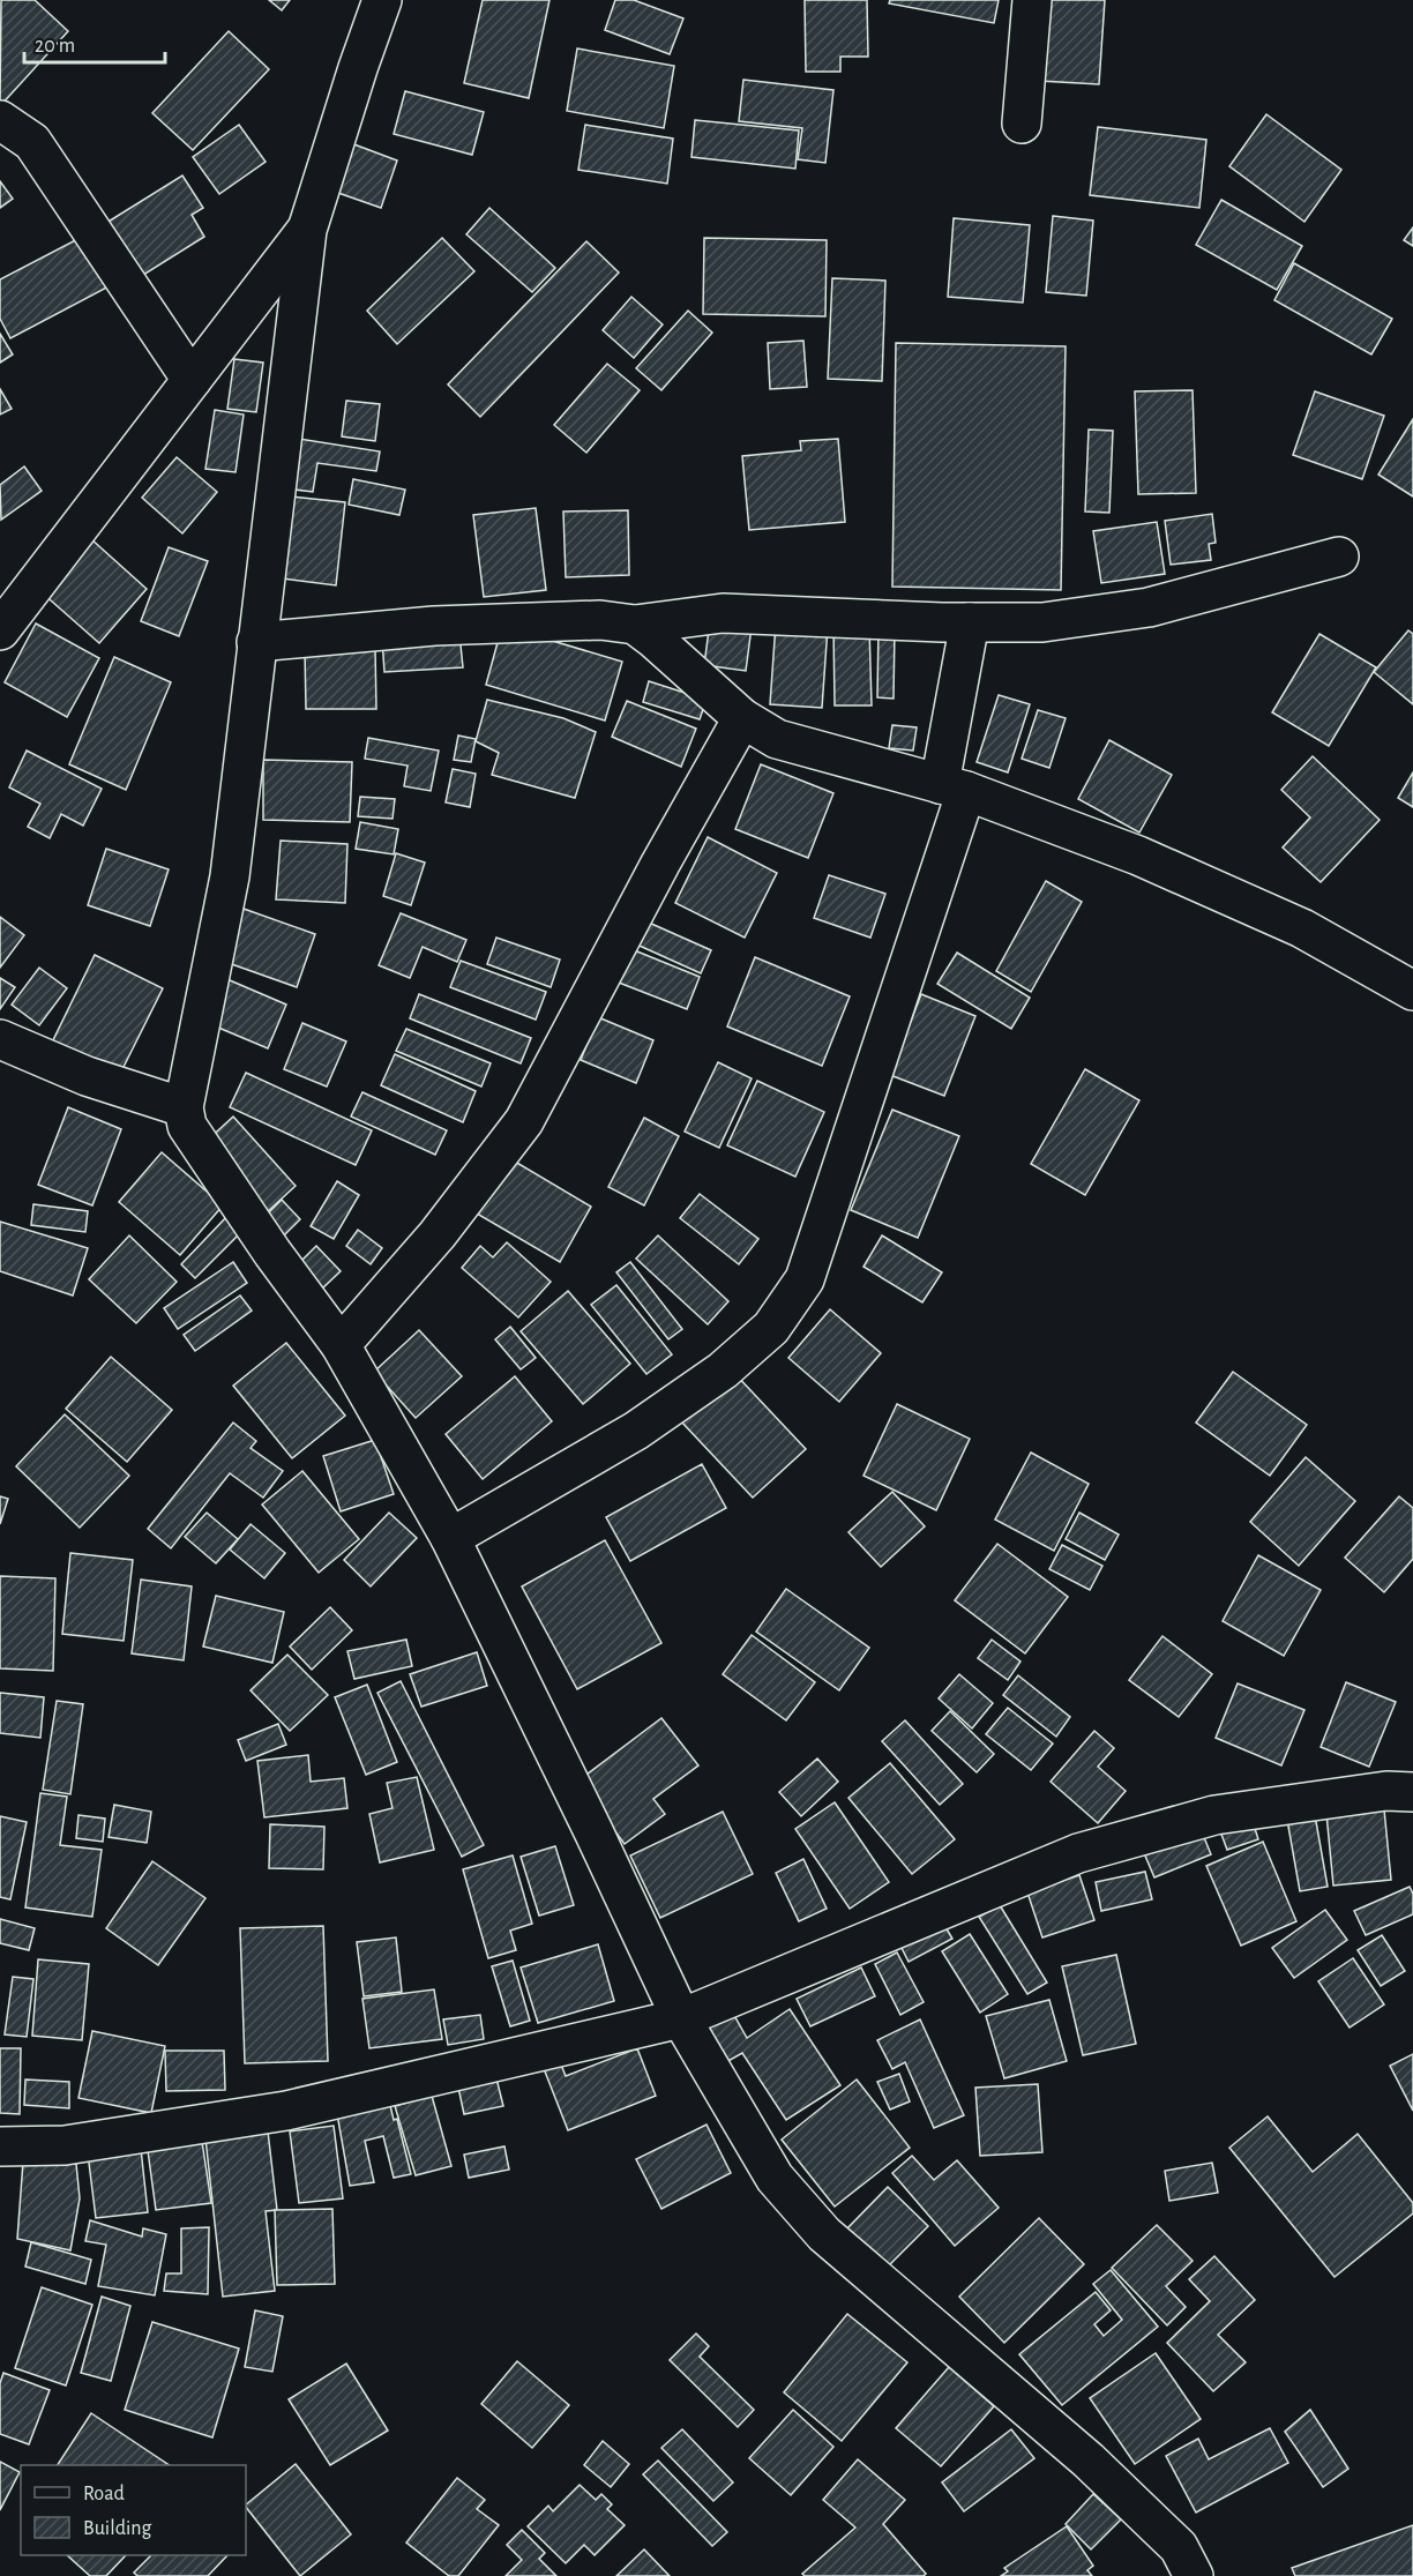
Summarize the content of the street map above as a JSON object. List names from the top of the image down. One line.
{"legend":["Road","Building"],"scale_bar":"20 m"}
